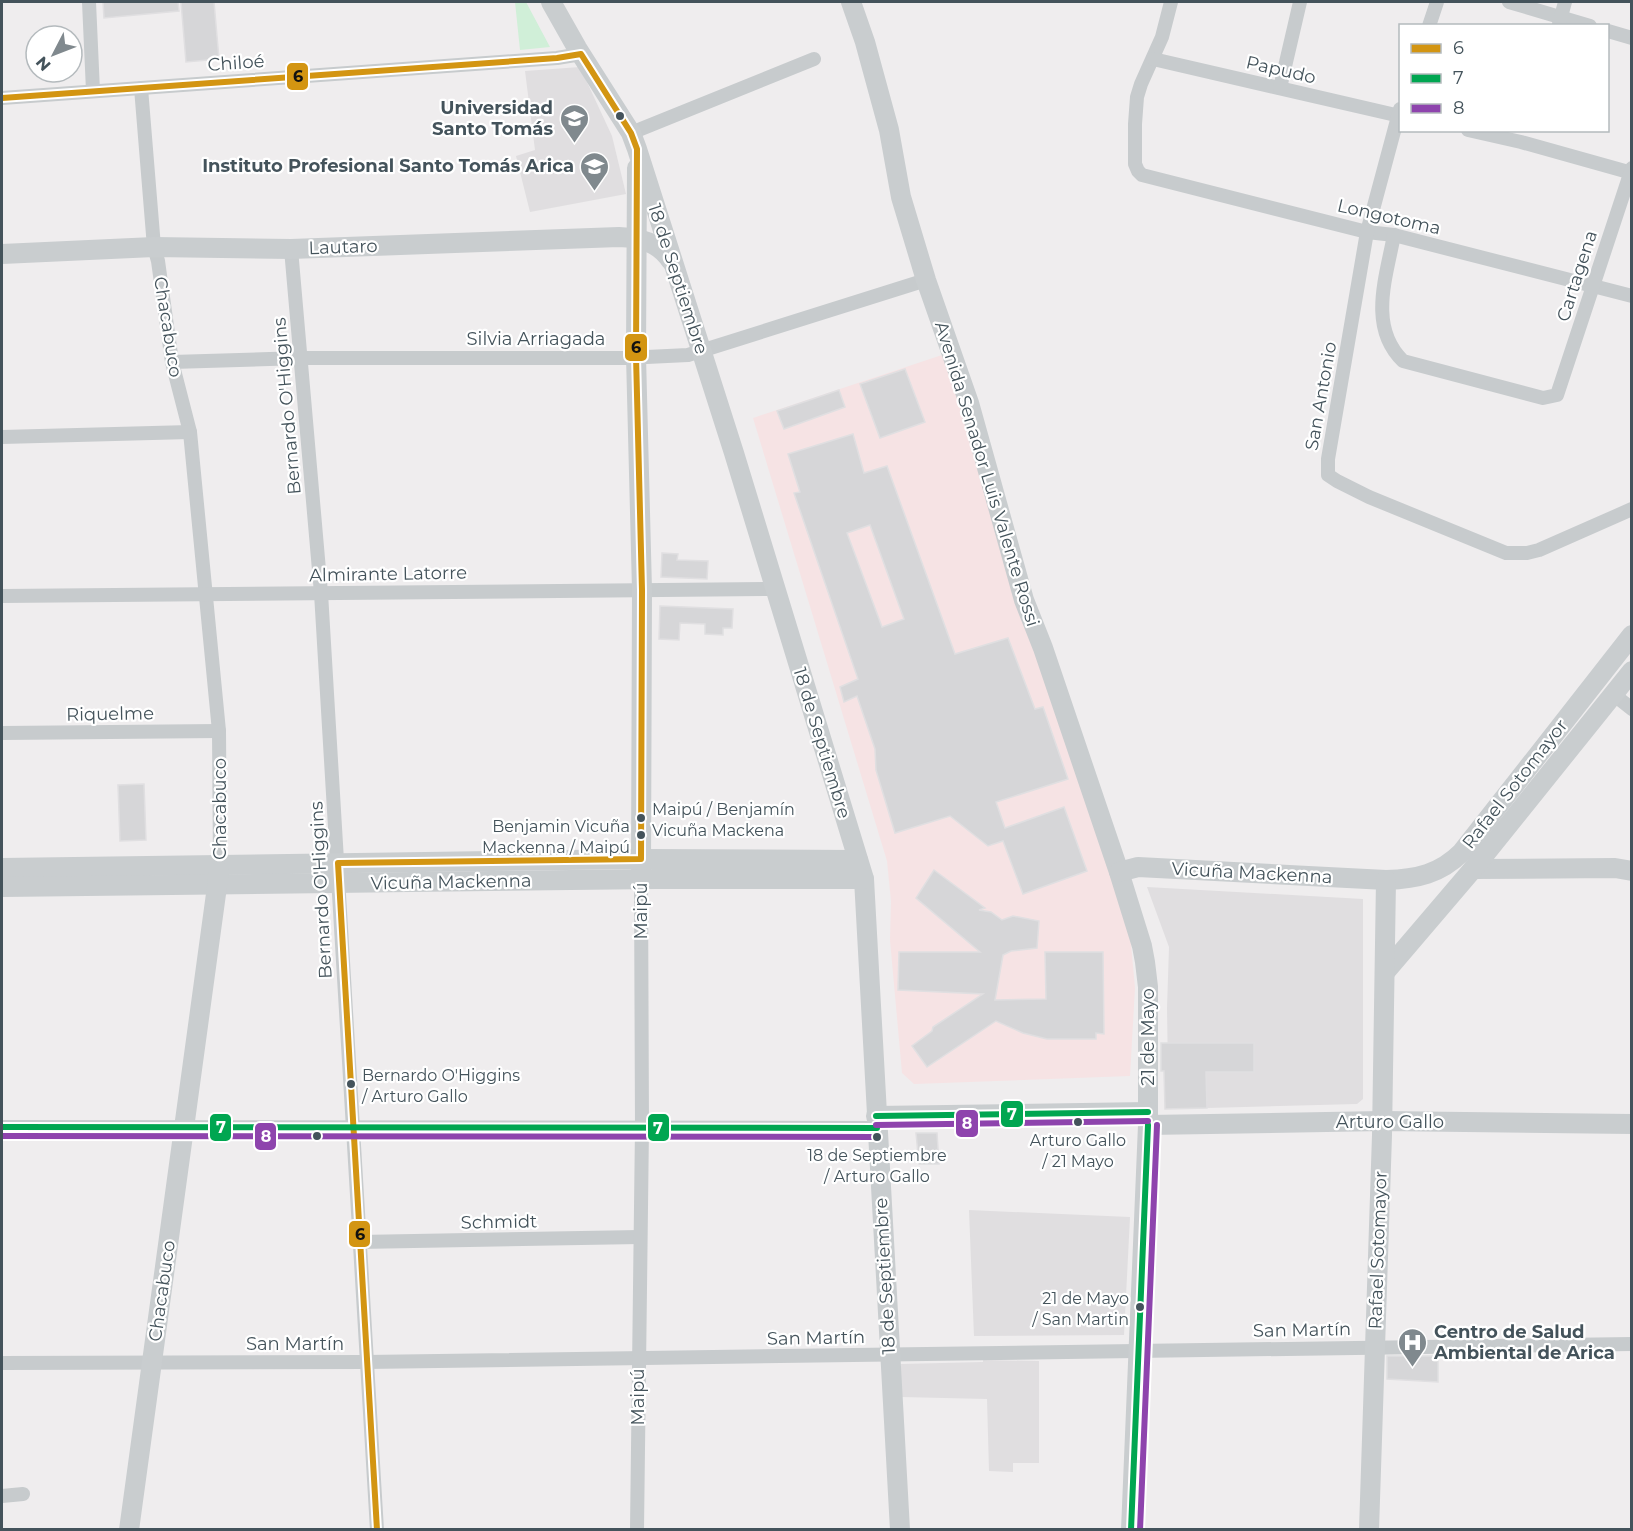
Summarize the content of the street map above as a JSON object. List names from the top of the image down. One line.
{"streets":{"main road":["Lautaro","18 de Septiembre","Chacabuco","Avenida Senador Luis Valente Rossi","Rafael Sotomayor","Vicuña Mackenna","Maipú","21 de Mayo","Arturo Gallo"],"street":["Chiloé","Papudo","Longotoma","Cartagena","Silvia Arriagada","San Antonio","Bernardo O'Higgins","Almirante Latorre","Riquelme","Schmidt","San Martín"]},"crossings":[["Chiloé","18 de Septiembre"],["Chiloé","Chacabuco"],["Papudo","Longotoma"],["Longotoma","Cartagena"],["Longotoma","San Antonio"],["Lautaro","18 de Septiembre"],["Lautaro","Chacabuco"],["Lautaro","Bernardo O'Higgins"],["Lautaro","Maipú"],["18 de Septiembre","Silvia Arriagada"],["18 de Septiembre","Almirante Latorre"],["18 de Septiembre","Vicuña Mackenna"],["18 de Septiembre","Maipú"],["18 de Septiembre","Arturo Gallo"],["18 de Septiembre","San Martín"],["Chacabuco","Silvia Arriagada"],["Chacabuco","Almirante Latorre"],["Chacabuco","Riquelme"],["Chacabuco","Vicuña Mackenna"],["Chacabuco","Arturo Gallo"],["Chacabuco","San Martín"],["Silvia Arriagada","Bernardo O'Higgins"],["Silvia Arriagada","Avenida Senador Luis Valente Rossi"],["Silvia Arriagada","Maipú"],["Bernardo O'Higgins","Almirante Latorre"],["Bernardo O'Higgins","Vicuña Mackenna"],["Bernardo O'Higgins","Arturo Gallo"],["Bernardo O'Higgins","Schmidt"],["Bernardo O'Higgins","San Martín"],["Avenida Senador Luis Valente Rossi","Vicuña Mackenna"],["Avenida Senador Luis Valente Rossi","21 de Mayo"],["Almirante Latorre","Maipú"],["Rafael Sotomayor","Vicuña Mackenna"],["Rafael Sotomayor","Arturo Gallo"],["Rafael Sotomayor","San Martín"],["Vicuña Mackenna","Maipú"],["Vicuña Mackenna","21 de Mayo"],["Maipú","Arturo Gallo"],["Maipú","Schmidt"],["Maipú","San Martín"],["21 de Mayo","Arturo Gallo"],["21 de Mayo","San Martín"]],"places":{"school or university":["Universidad Santo Tomás","Instituto Profesional Santo Tomás Arica"],"other":["Maipú / Benjamín Vicuña Mackena","Benjamin Vicuña Mackenna / Maipú","Bernardo O'Higgins / Arturo Gallo","Arturo Gallo / 21 Mayo","18 de Septiembre / Arturo Gallo","21 de Mayo / San Martin"],"hospital":["Centro de Salud Ambiental de Arica"]},"lines":["transit line 6","transit line 7","transit line 8"],"legend":["6","7","8"],"north":"bottom left"}
